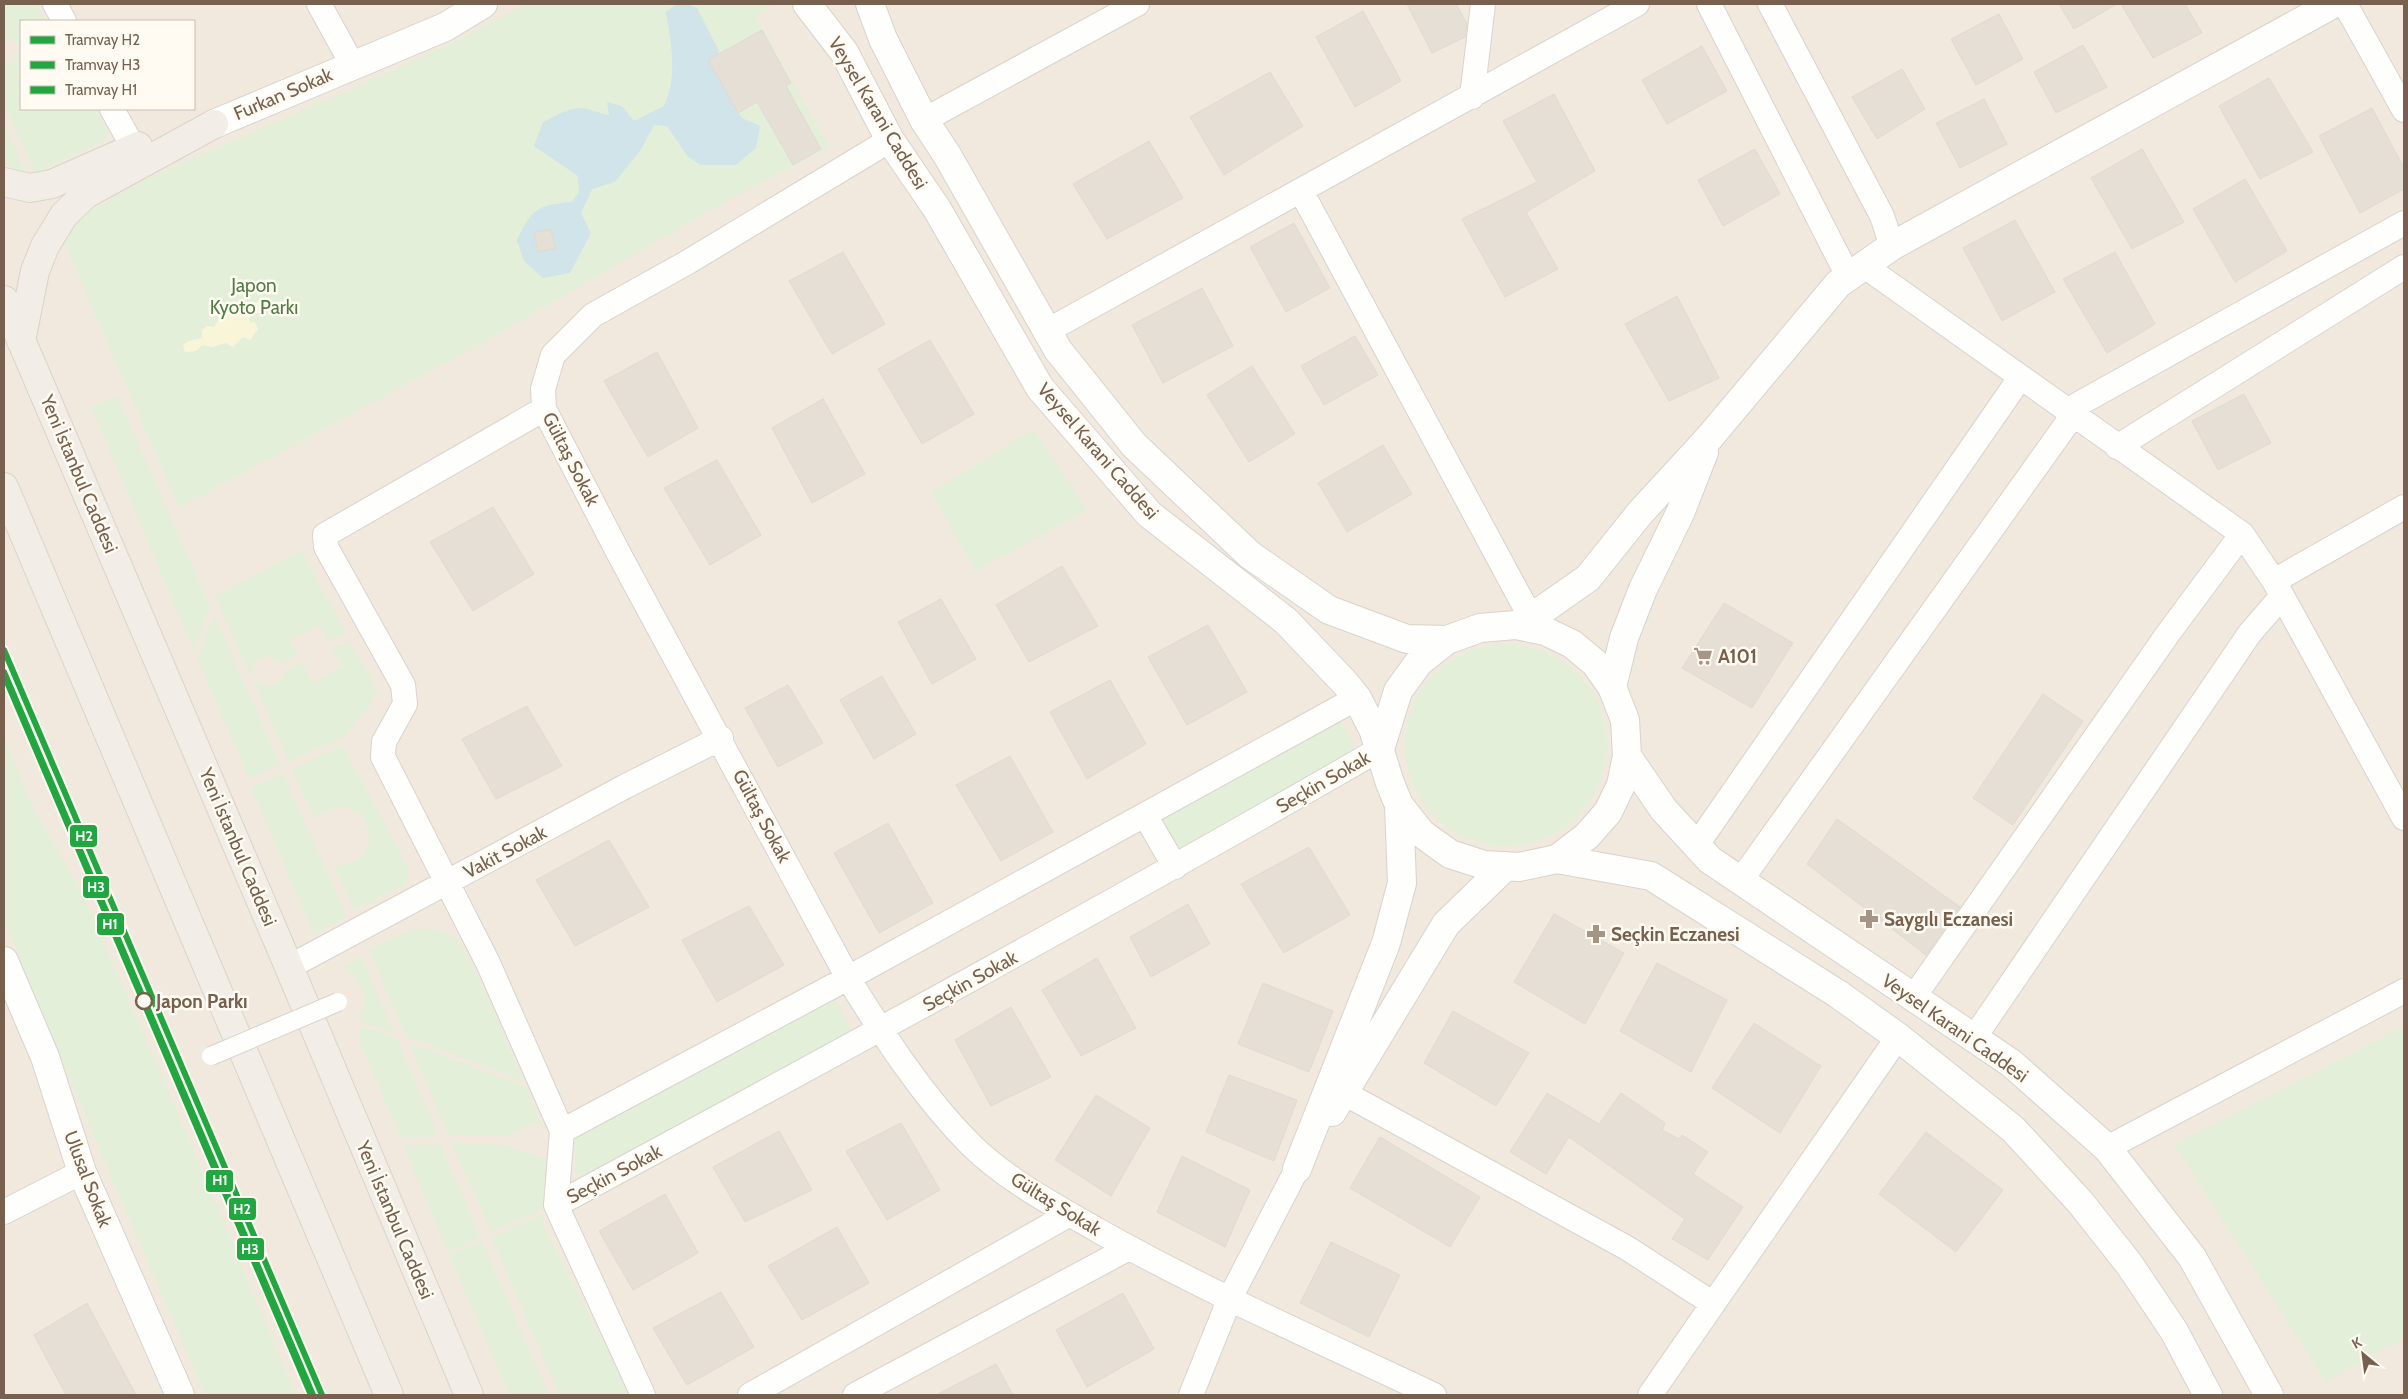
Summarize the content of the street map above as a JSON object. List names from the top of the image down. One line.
{"streets":{"highway":["Yeni İstanbul Caddesi"],"main road":["Furkan Sokak","Veysel Karani Caddesi","Ulusal Sokak"],"street":["Gültaş Sokak","Seçkin Sokak","Vakit Sokak"]},"crossings":[["Veysel Karani Caddesi","Gültaş Sokak"],["Veysel Karani Caddesi","Seçkin Sokak"],["Gültaş Sokak","Seçkin Sokak"],["Gültaş Sokak","Vakit Sokak"],["Yeni İstanbul Caddesi","Vakit Sokak"]],"parks":["Japon Kyoto Parkı"],"places":{"supermarket":["A101"],"pharmacy":["Saygılı Eczanesi","Seçkin Eczanesi"],"other":["Japon Parkı"]},"lines":["tram line H2","tram line H3","tram line H1"],"legend":["Tramvay H2","Tramvay H3","Tramvay H1"],"north":"top left"}
